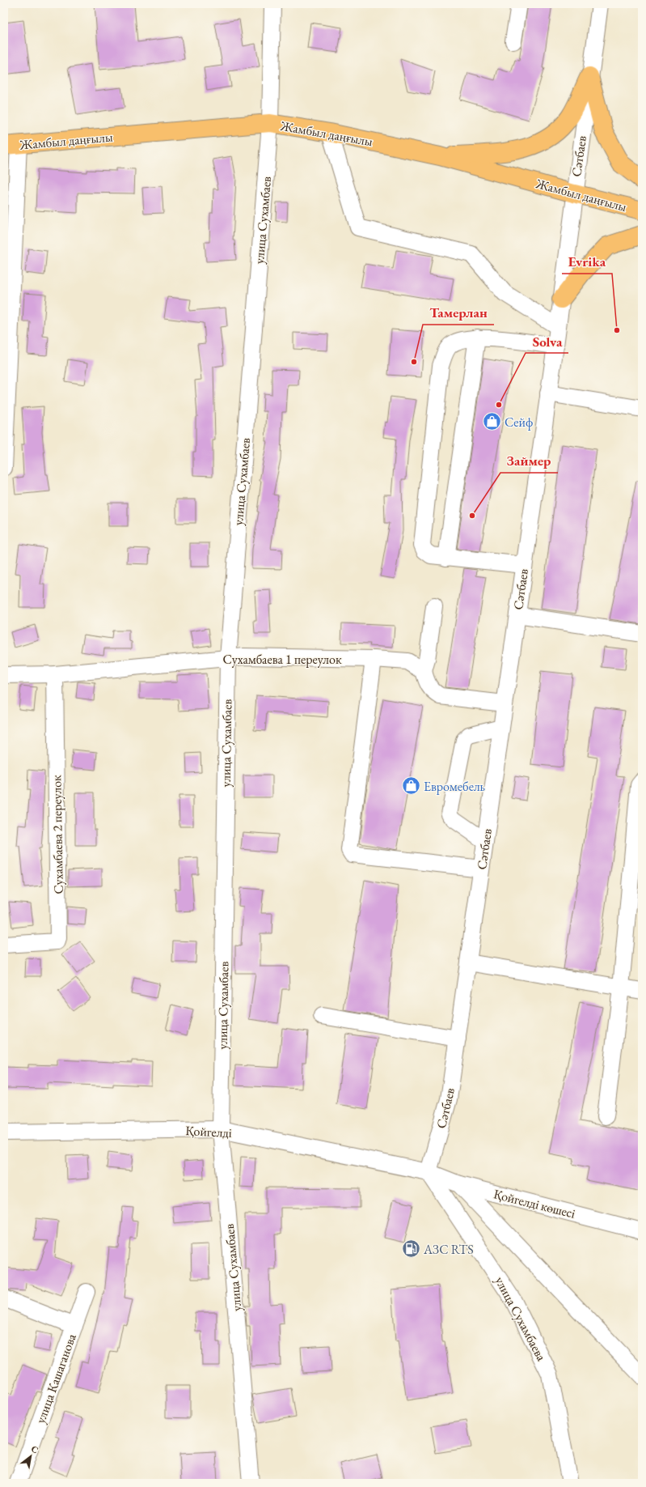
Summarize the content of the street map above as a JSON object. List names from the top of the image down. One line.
{"streets":{"main road":["Жамбыл даңғылы"],"street":["Сәтбаев","улица Сухамбаев","Сухамбаева 1 переулок","Сухамбаева 2 переулок","Қойгелді","Қойгелді көшесі","улица Сухамбаева","улица Кашаганова"]},"crossings":[["Жамбыл даңғылы","Сәтбаев"],["Жамбыл даңғылы","улица Сухамбаев"],["Сәтбаев","Қойгелді"],["Сәтбаев","Қойгелді көшесі"],["Сәтбаев","улица Сухамбаева"],["улица Сухамбаев","Сухамбаева 1 переулок"],["улица Сухамбаев","Қойгелді"],["Сухамбаева 1 переулок","Сухамбаева 2 переулок"],["Қойгелді","Қойгелді көшесі"],["Қойгелді","улица Сухамбаева"],["Қойгелді көшесі","улица Сухамбаева"]],"places":{"other":["Evrika","Тамерлан","Solva","Займер"],"shop":["Сейф","Евромебель"],"fuel station":["АЗС RTS"]},"north":"top right"}
